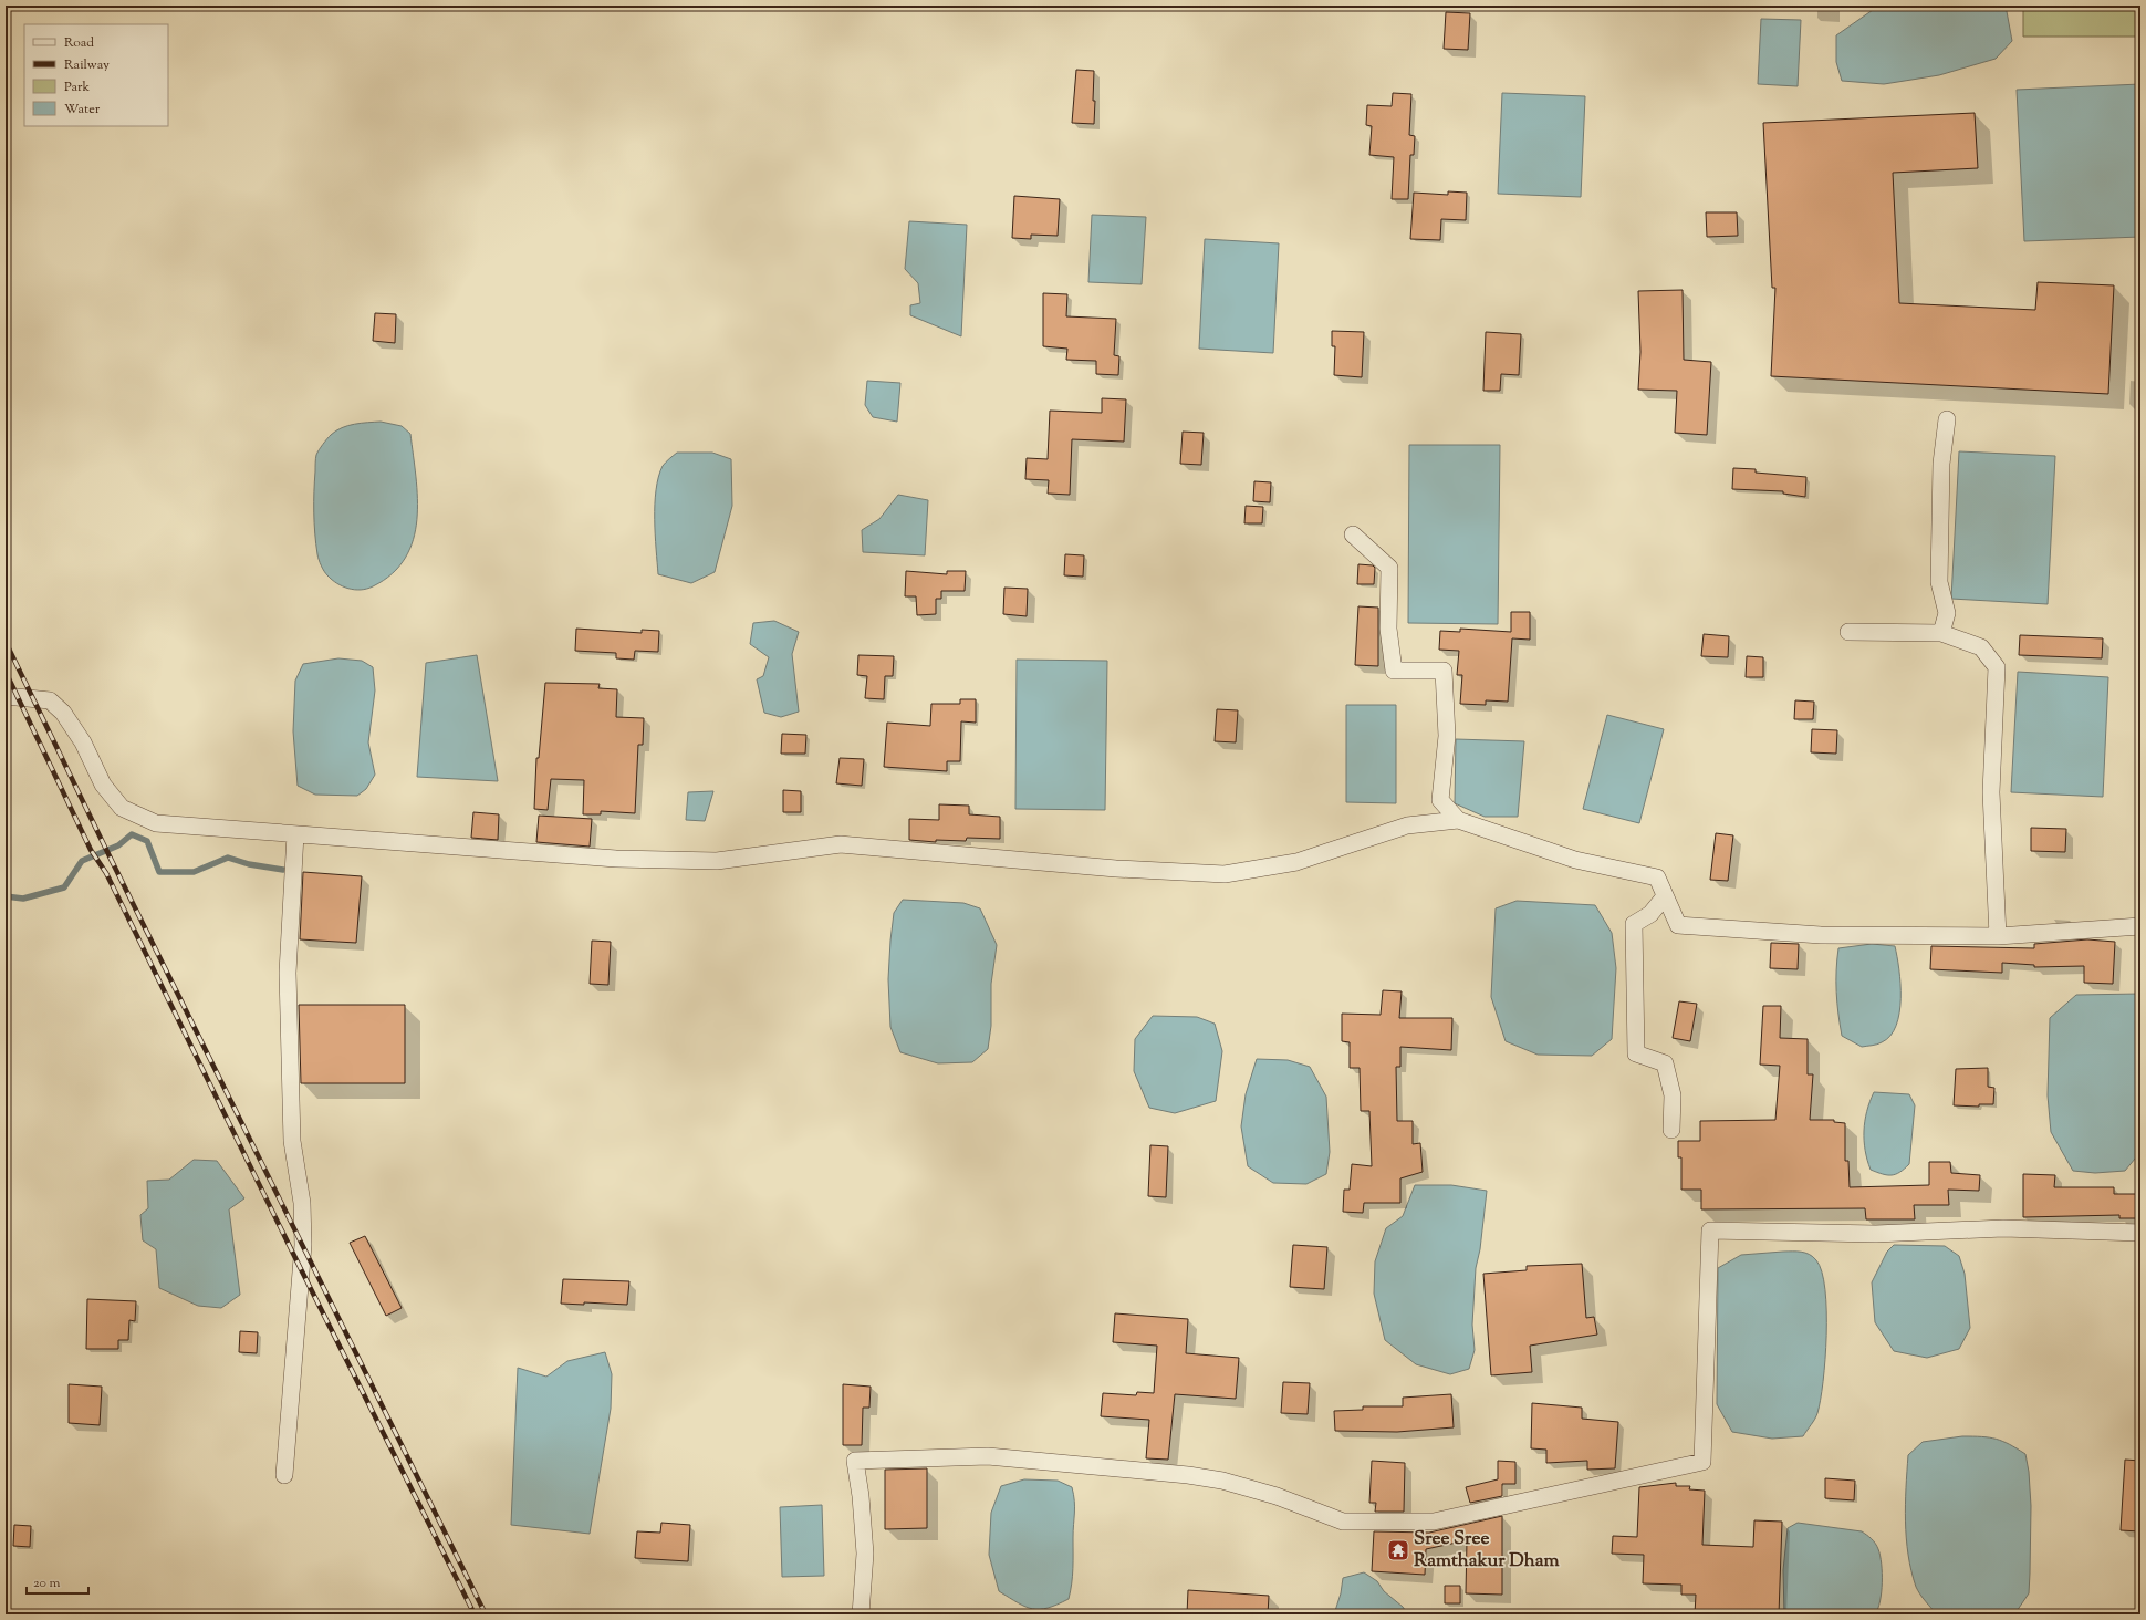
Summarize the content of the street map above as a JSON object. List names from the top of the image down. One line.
{"places":{"temple":["Sree Sree Ramthakur Dham"]},"legend":["Road","Railway","Park","Water"],"scale_bar":"20 m"}
